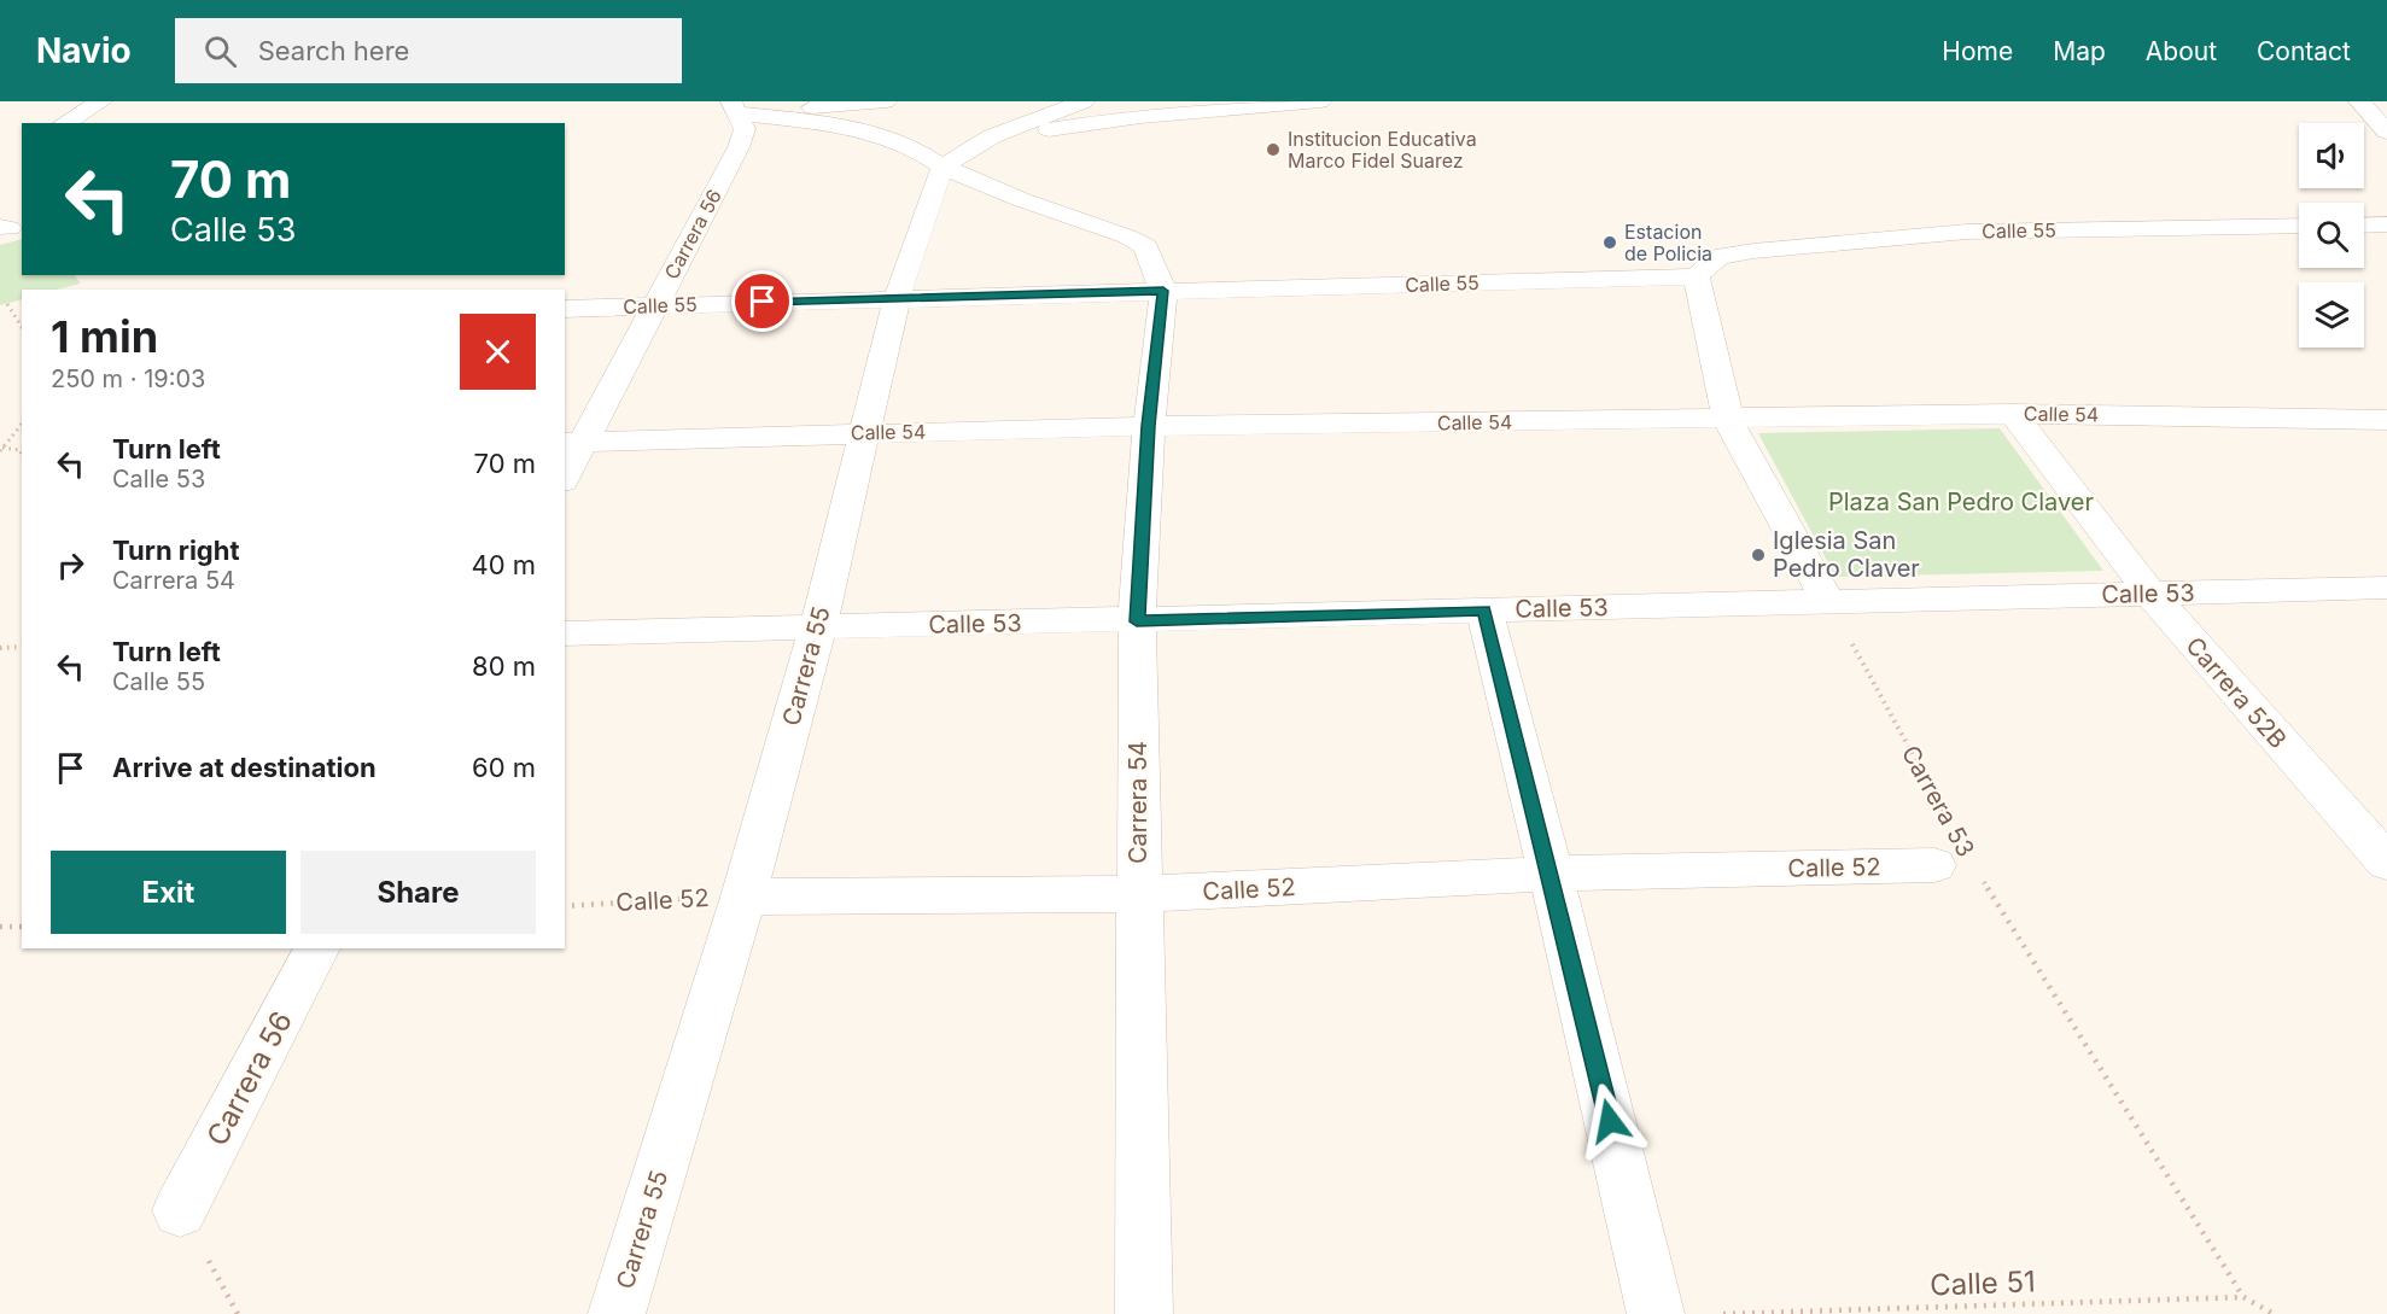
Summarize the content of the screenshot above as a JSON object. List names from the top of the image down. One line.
{"streets":{"street":["Calle 55","Carrera 56","Calle 54","Calle 53","Carrera 55","Carrera 52B","Carrera 54","Calle 52"],"path":["Carrera 53","Calle 51"]},"crossings":[["Calle 55","Carrera 56"],["Calle 55","Carrera 55"],["Calle 55","Carrera 54"],["Carrera 56","Calle 54"],["Calle 54","Carrera 55"],["Calle 54","Carrera 52B"],["Calle 54","Carrera 54"],["Calle 53","Carrera 55"],["Calle 53","Carrera 52B"],["Calle 53","Carrera 53"],["Calle 53","Carrera 54"],["Carrera 55","Calle 52"],["Carrera 53","Calle 51"],["Carrera 54","Calle 52"]],"parks":["Plaza San Pedro Claver"],"places":["Institucion Educativa Marco Fidel Suarez","Estacion de Policia","Iglesia San Pedro Claver"],"page":{"header":"Navio","search":"Search here","nav":["Home","Map","About","Contact"],"turn":["70 m","Calle 53"],"heading":["1 min","250 m · 19:03"],"list":[{"name":"Turn left","note":"Calle 53","value":"70 m"},{"name":"Turn right","note":"Carrera 54","value":"40 m"},{"name":"Turn left","note":"Calle 55","value":"80 m"},{"name":"Arrive at destination","value":"60 m"}],"buttons":["Exit","Share"]}}
